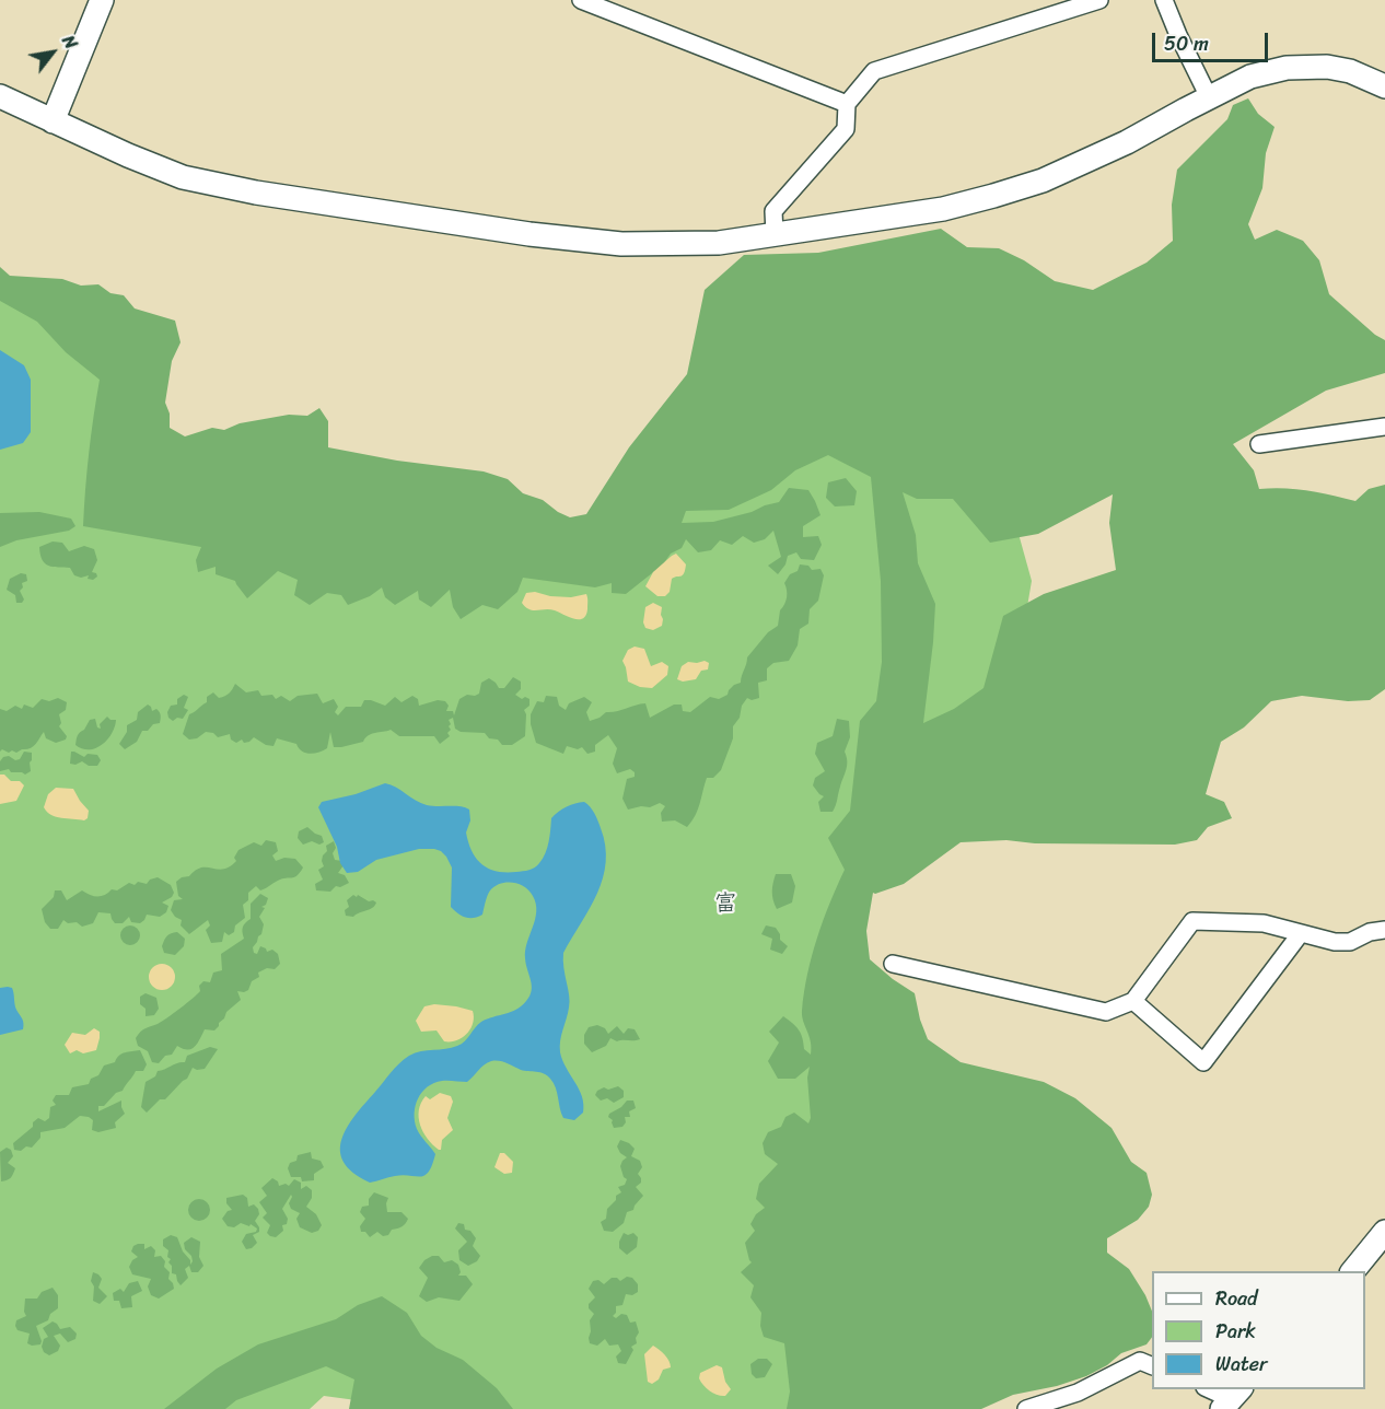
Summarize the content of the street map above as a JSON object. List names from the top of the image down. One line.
{"districts":["富"],"legend":["Road","Park","Water"],"scale_bar":"50 m","north":"top right"}
